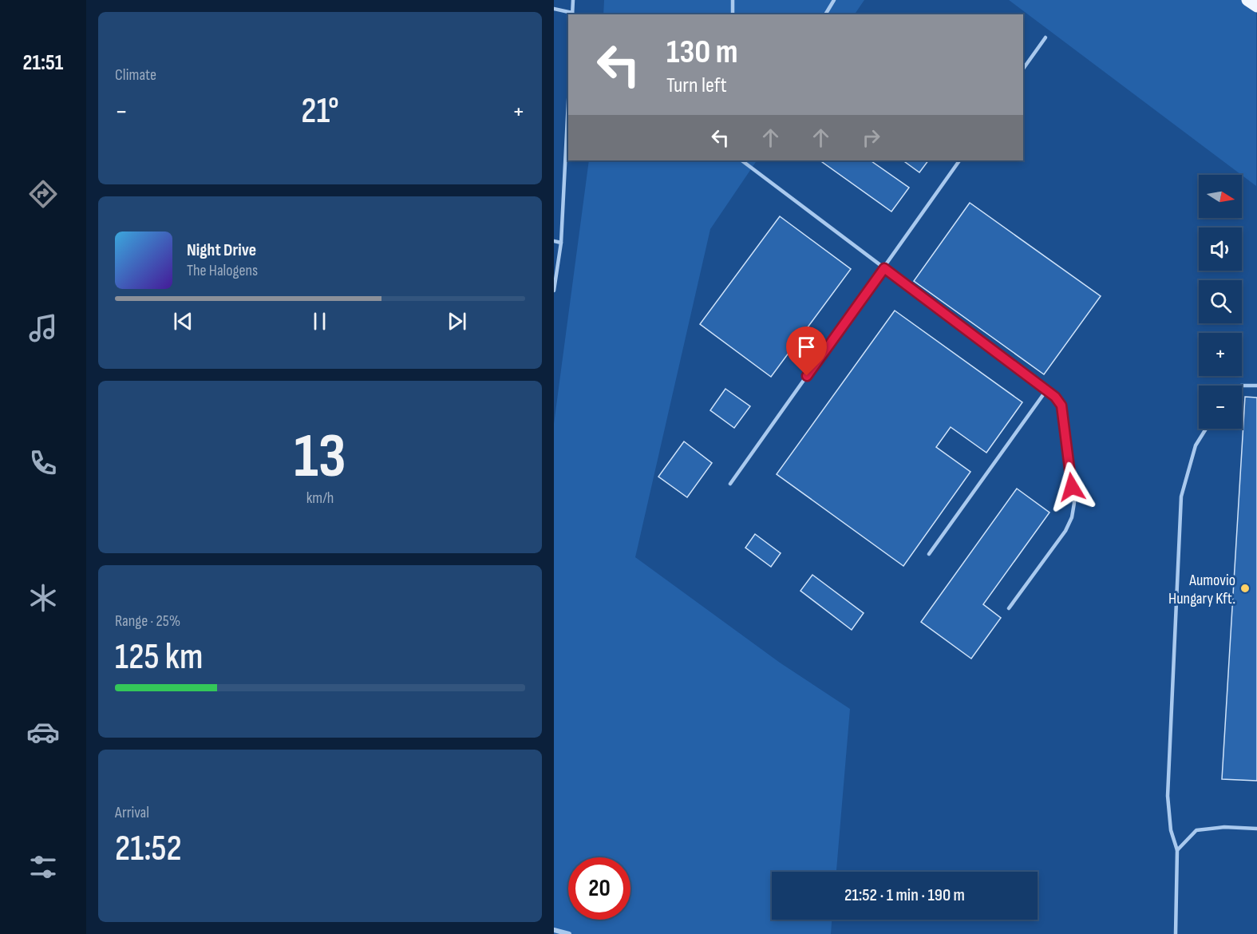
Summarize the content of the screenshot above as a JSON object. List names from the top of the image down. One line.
{"places":["Aumovio Hungary Kft."],"north":"right","page":{"tabs":"21:51","tile":["Climate",["13","km/h"],["Range · 25%","125 km"],["Arrival","21:52"]],"turn":["130 m","Turn left"],"heat":["−","21°","+"],"map_buttons":["+","−"],"song":["Night Drive","The Halogens"],"limit":"20","trip":"21:52 · 1 min · 190 m"}}
